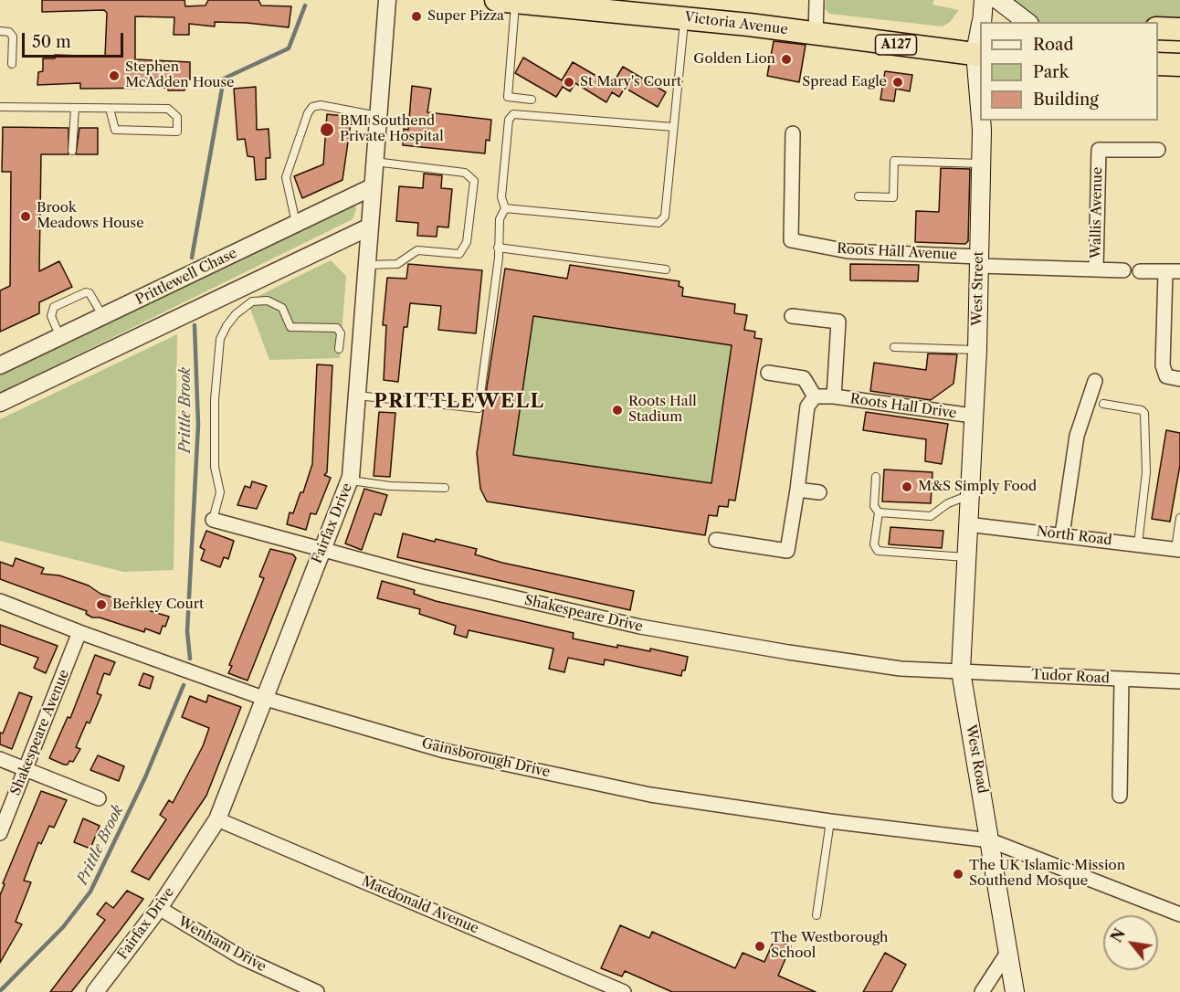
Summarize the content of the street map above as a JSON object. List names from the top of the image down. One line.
{"streets":{"highway":["Victoria Avenue","A127"],"main road":["West Street","West Road"],"street":["Wallis Avenue","Roots Hall Avenue","Prittlewell Chase","Roots Hall Drive","Fairfax Drive","North Road","Shakespeare Drive","Tudor Road","Shakespeare Avenue","Gainsborough Drive","Macdonald Avenue","Wenham Drive"]},"crossings":[["Victoria Avenue","West Street"],["Roots Hall Avenue","West Street"],["Prittlewell Chase","Fairfax Drive"],["West Street","Roots Hall Drive"],["West Street","North Road"],["West Street","West Road"],["Fairfax Drive","Shakespeare Drive"],["Fairfax Drive","Gainsborough Drive"],["Fairfax Drive","Macdonald Avenue"],["Fairfax Drive","Wenham Drive"],["North Road","West Road"],["Shakespeare Drive","Tudor Road"],["Shakespeare Drive","West Road"],["Tudor Road","West Road"],["Shakespeare Avenue","Gainsborough Drive"],["Gainsborough Drive","West Road"]],"districts":["PRITTLEWELL"],"water":["Prittle Brook"],"places":["Super Pizza","Golden Lion","Stephen McAdden House","St Mary's Court","Spread Eagle","BMI Southend Private Hospital","Brook Meadows House","Roots Hall Stadium","M&S Simply Food","Berkley Court","The UK Islamic Mission Southend Mosque","The Westborough School"],"legend":["Road","Park","Building"],"scale_bar":"50 m","north":"top left"}
